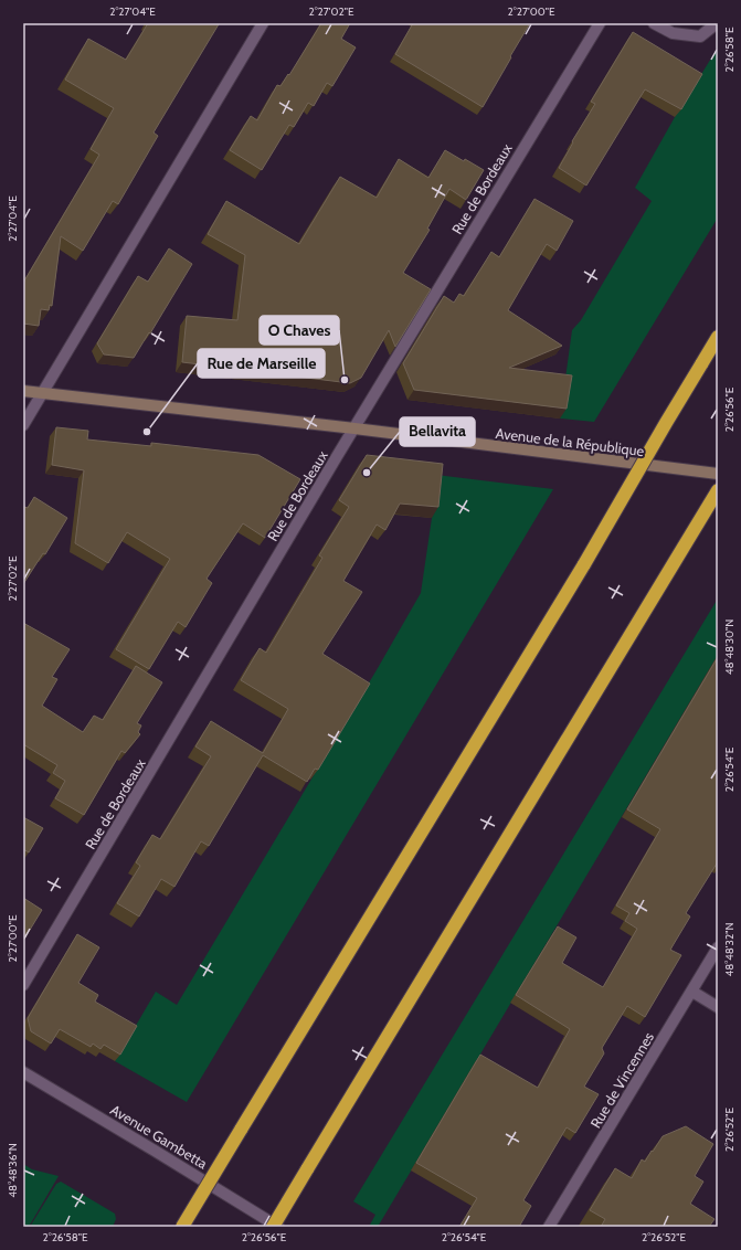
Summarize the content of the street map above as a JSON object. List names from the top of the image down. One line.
{"streets":{"main road":["Avenue de la République"],"street":["Rue de Bordeaux","Rue de Vincennes","Avenue Gambetta"]},"crossings":[["Rue de Bordeaux","Avenue de la République"]],"places":["O Chaves","Rue de Marseille","Bellavita"],"coordinates":["2°27'04\"E","2°27'02\"E","2°27'00\"E","2°26'58\"E","2°26'56\"E","48°48'30\"N","2°26'54\"E","48°48'32\"N","2°26'52\"E","48°48'36\"N"]}
